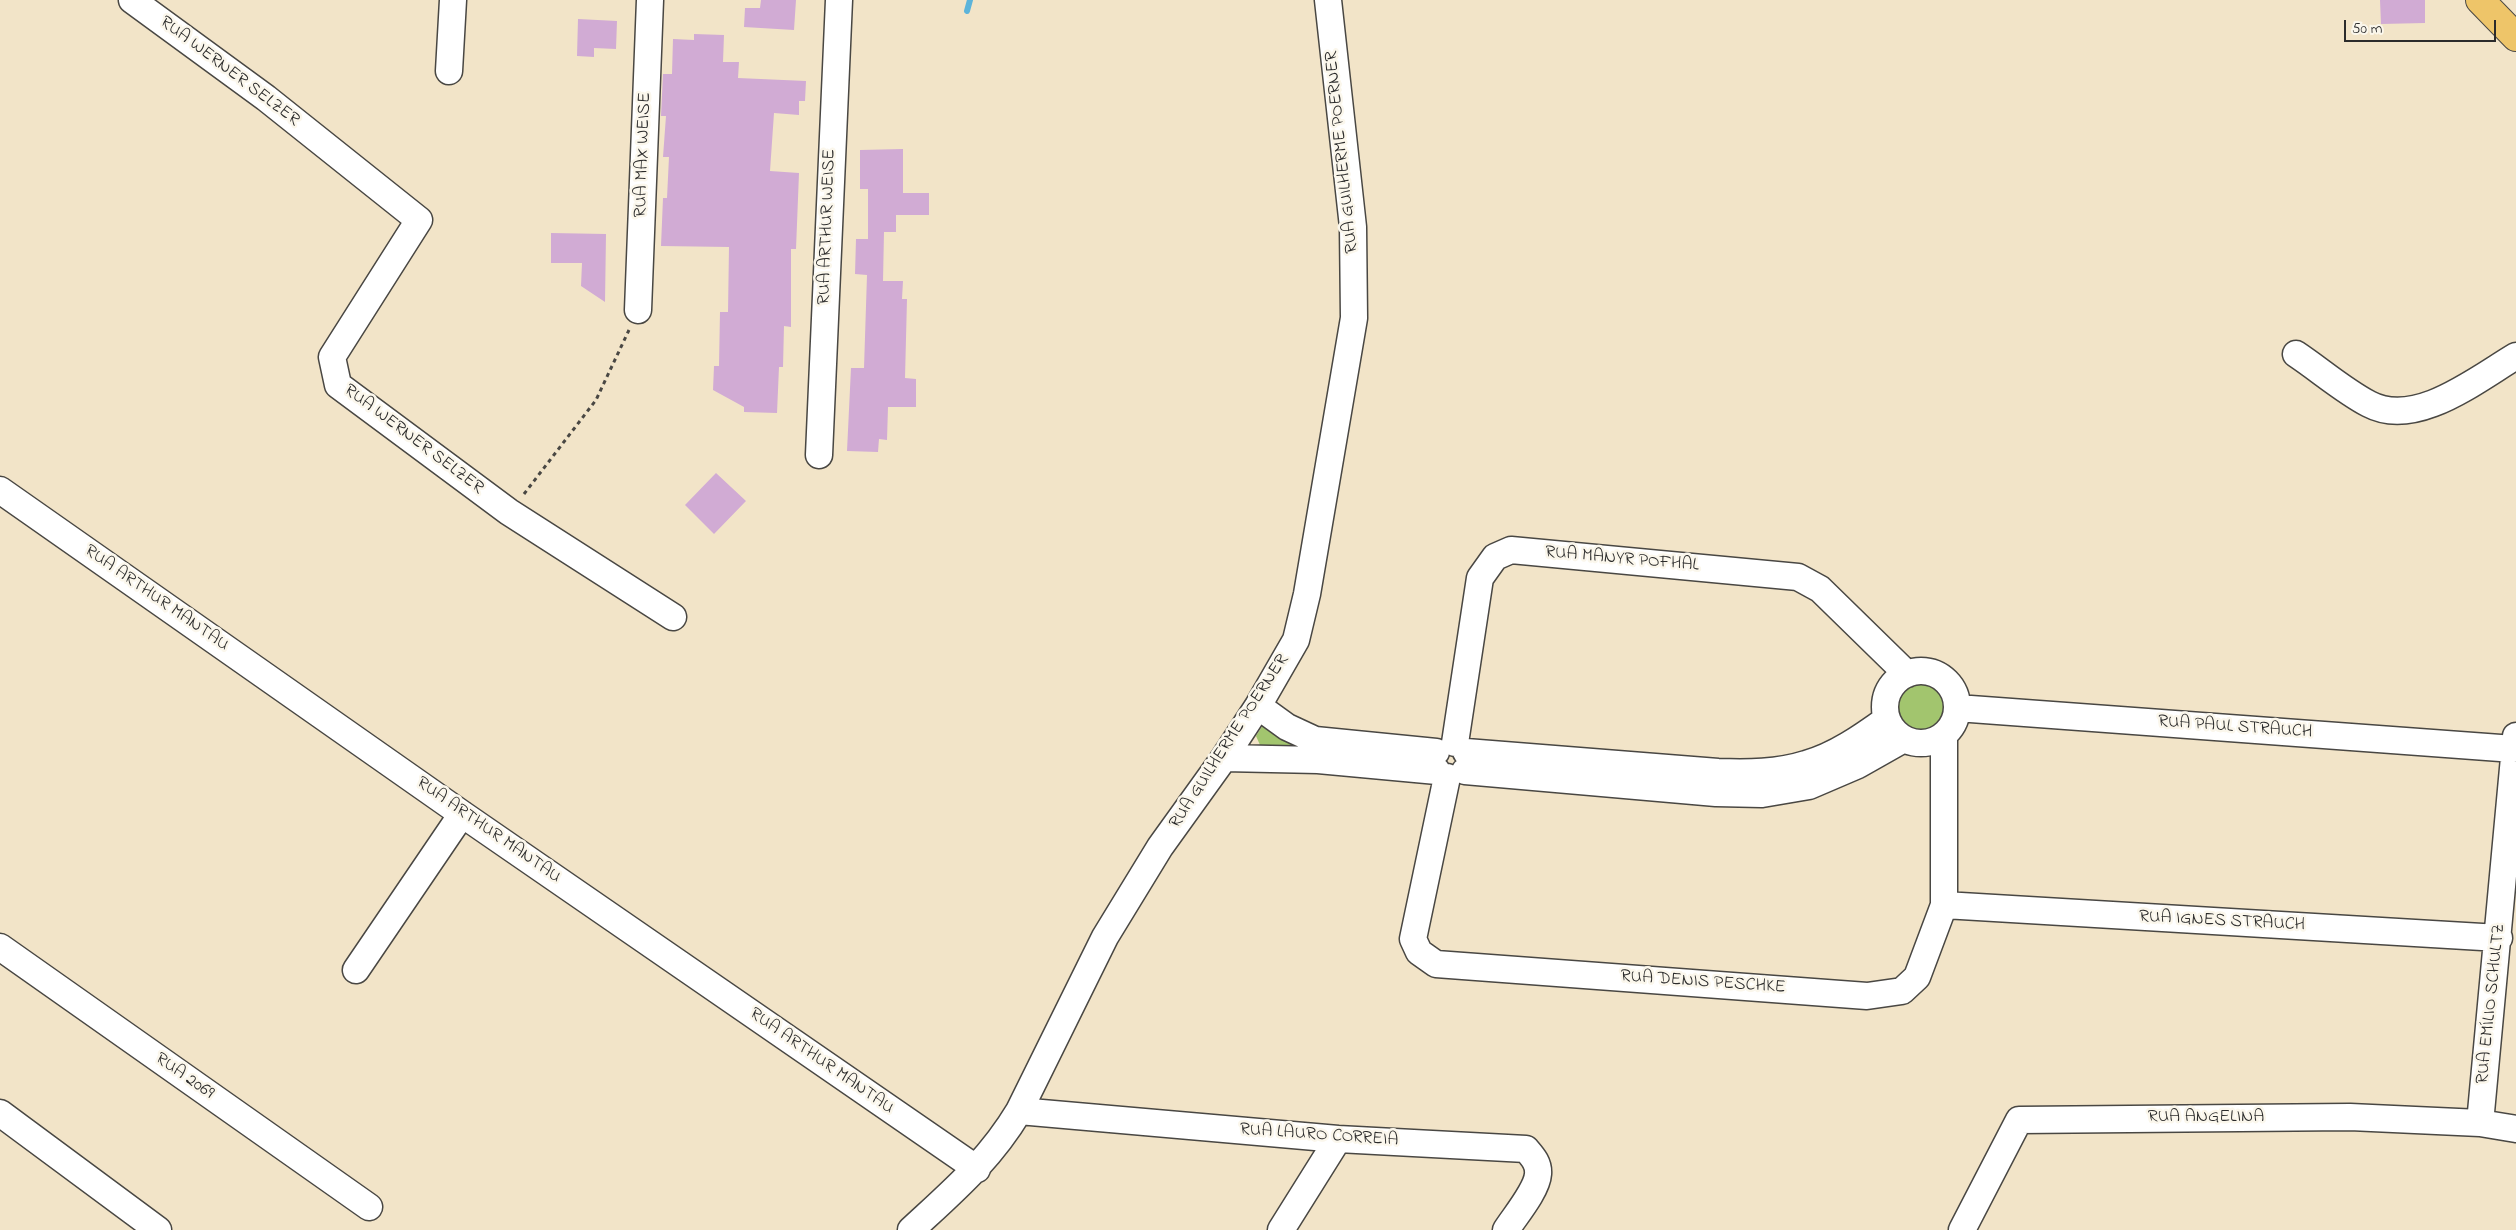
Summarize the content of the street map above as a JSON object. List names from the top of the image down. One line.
{"streets":{"street":["RUA WERNER SELZER","RUA GUILHERME POERNER","RUA MAX WEISE","RUA ARTHUR WEISE","RUA MANYR POFHAL","RUA ARTHUR MANTAU","RUA PAUL STRAUCH","RUA IGNES STRAUCH","RUA DENIS PESCHKE","RUA EMÍLIO SCHULTZ","RUA 2069","RUA ANGELINA","RUA LAURO CORREIA"]},"crossings":[["RUA GUILHERME POERNER","RUA ARTHUR MANTAU"],["RUA GUILHERME POERNER","RUA LAURO CORREIA"],["RUA MANYR POFHAL","RUA PAUL STRAUCH"],["RUA MANYR POFHAL","RUA DENIS PESCHKE"],["RUA PAUL STRAUCH","RUA DENIS PESCHKE"],["RUA PAUL STRAUCH","RUA EMÍLIO SCHULTZ"],["RUA IGNES STRAUCH","RUA DENIS PESCHKE"],["RUA IGNES STRAUCH","RUA EMÍLIO SCHULTZ"],["RUA EMÍLIO SCHULTZ","RUA ANGELINA"]],"scale_bar":"50 m"}
